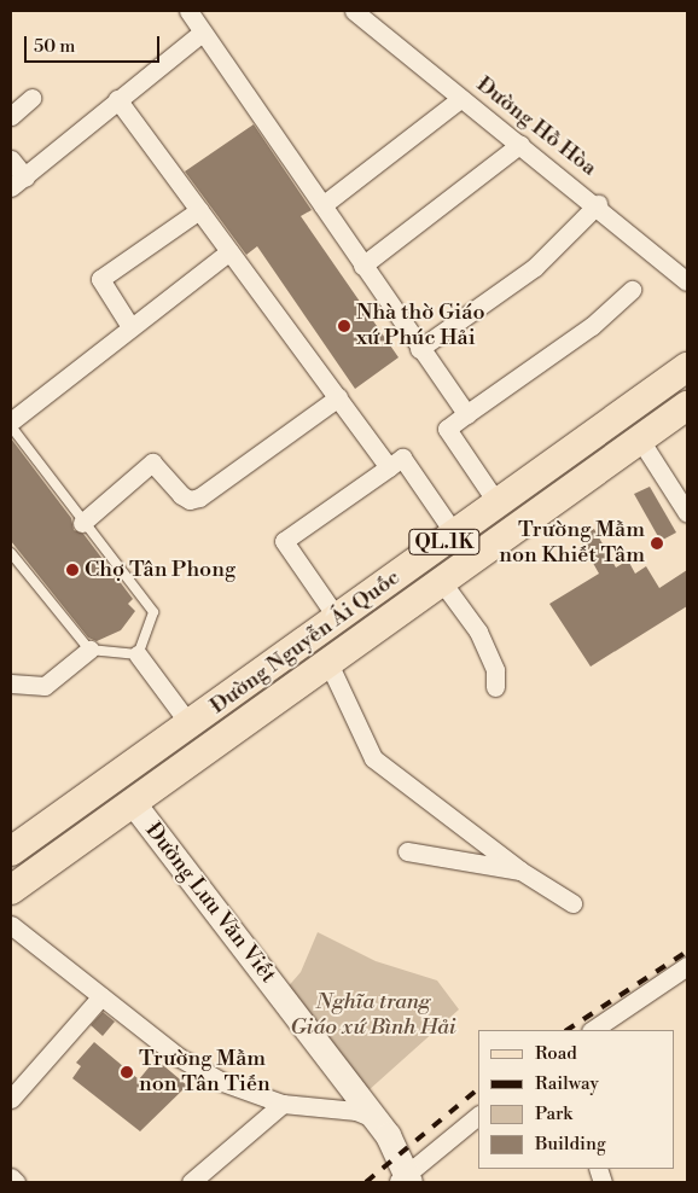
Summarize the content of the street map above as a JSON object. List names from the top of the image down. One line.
{"streets":{"main road":["QL.1K","Đường Nguyễn Ái Quốc"],"street":["Đường Hồ Hòa","Đường Lưu Văn Viết"]},"crossings":[["Đường Nguyễn Ái Quốc","Đường Lưu Văn Viết"]],"parks":["Nghĩa trang Giáo xứ Bình Hải"],"places":["Nhà thờ Giáo xứ Phúc Hải","Trường Mầm non Khiết Tâm","Chợ Tân Phong","Trường Mầm non Tân Tiến"],"legend":["Road","Railway","Park","Building"],"scale_bar":"50 m"}
